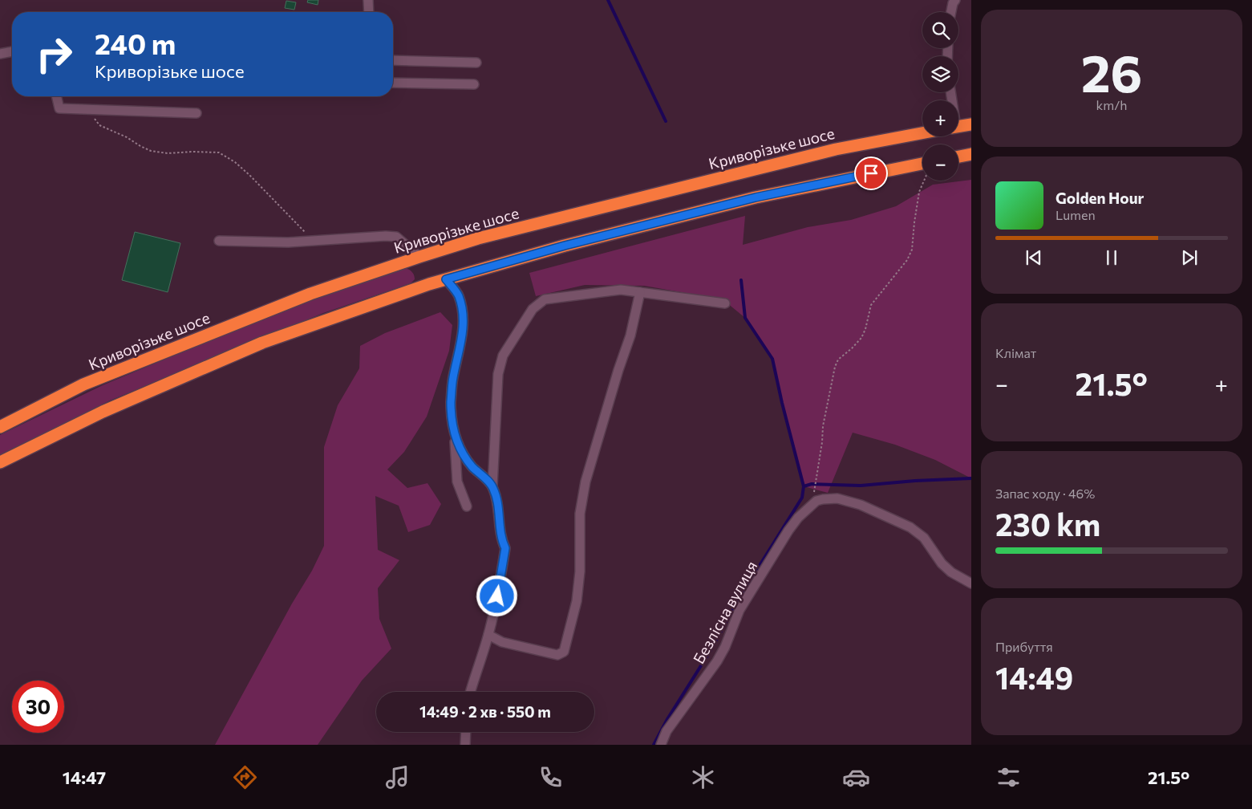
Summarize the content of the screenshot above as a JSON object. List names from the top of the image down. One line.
{"streets":{"highway":["Криворізьке шосе"],"street":["Безлісна вулиця"]},"page":{"tile":[["26","km/h"],"Клімат",["Запас ходу · 46%","230 km"],["Прибуття","14:49"]],"map_buttons":["+","−"],"turn":["240 m","Криворізьке шосе"],"song":["Golden Hour","Lumen"],"heat":["−","21.5°","+"],"limit":"30","trip":"14:49 · 2 хв · 550 m","tabs":["14:47","21.5°"]}}
